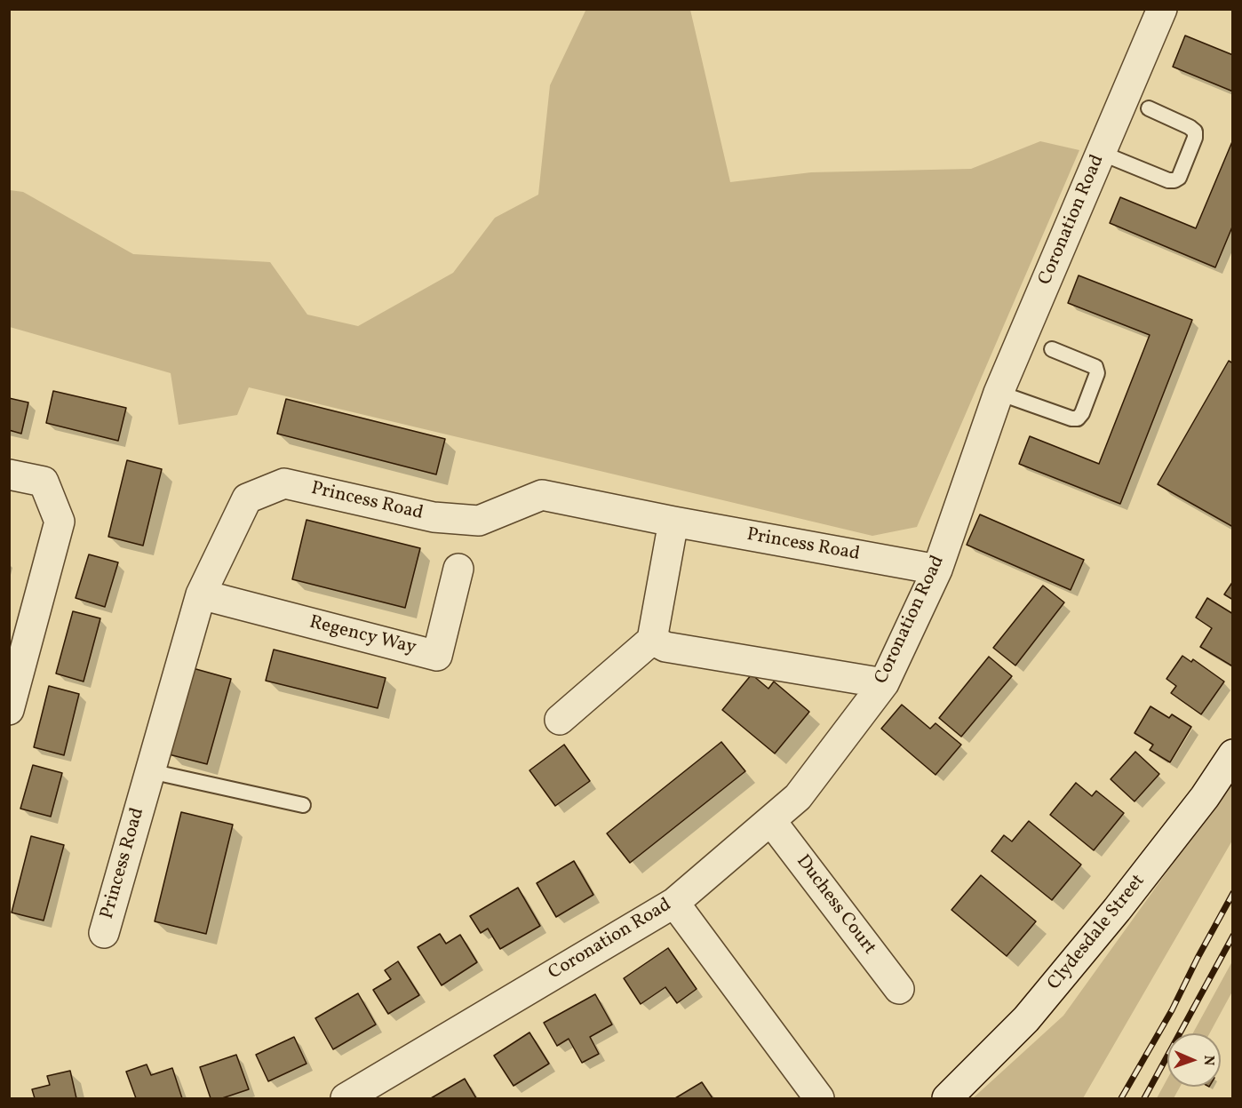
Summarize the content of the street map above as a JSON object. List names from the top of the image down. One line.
{"streets":{"street":["Coronation Road","Princess Road","Regency Way","Duchess Court","Clydesdale Street"]},"crossings":[["Coronation Road","Princess Road"],["Coronation Road","Duchess Court"],["Princess Road","Regency Way"]],"north":"right"}
